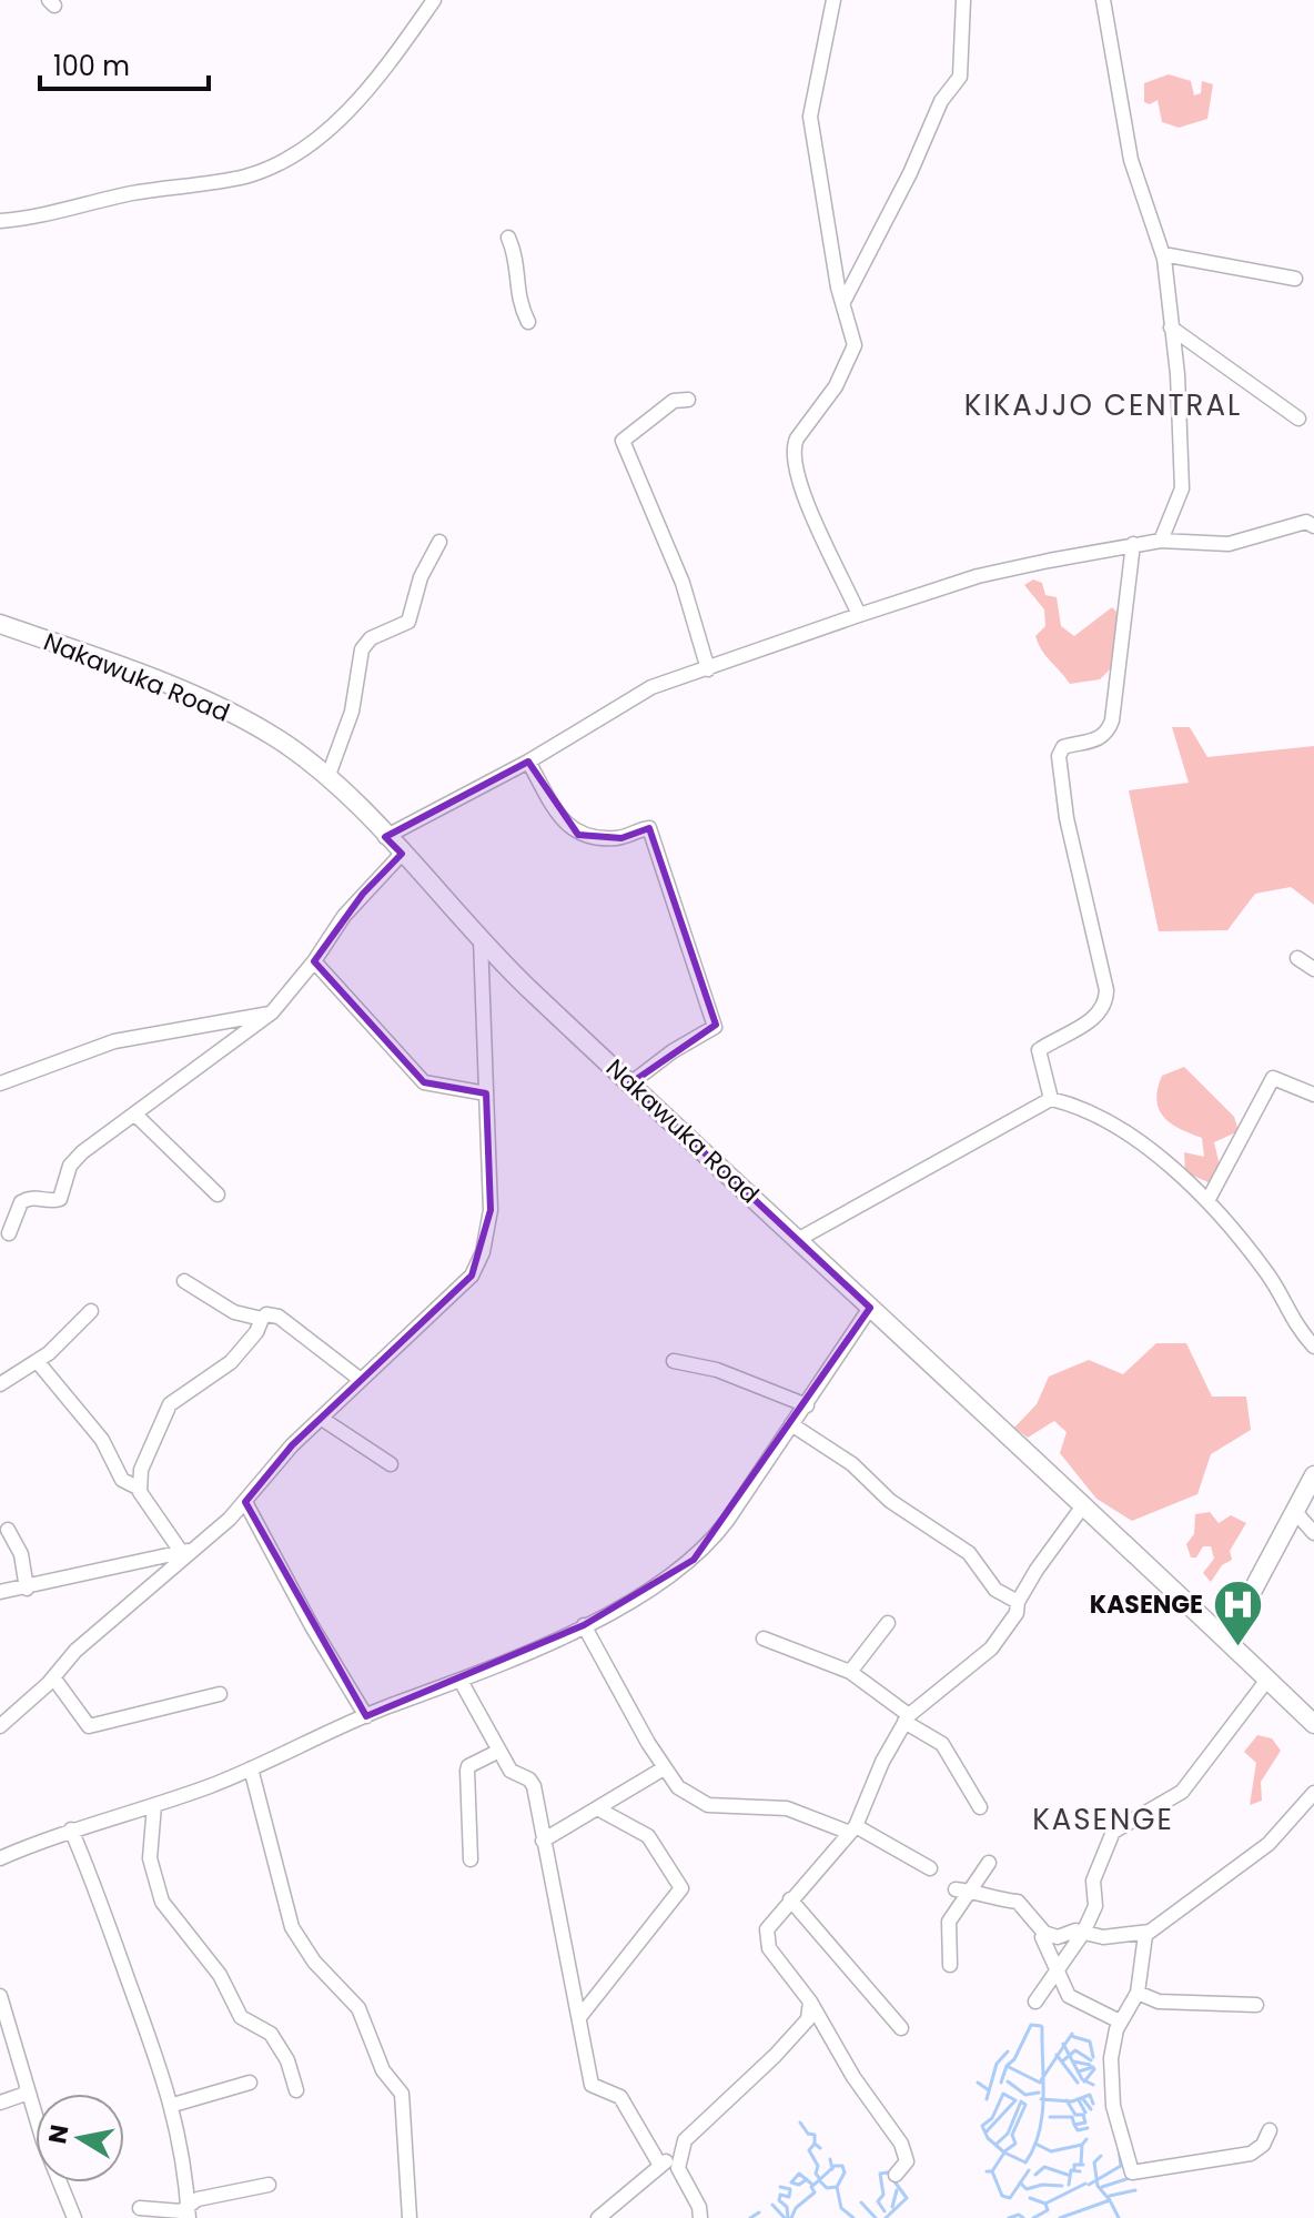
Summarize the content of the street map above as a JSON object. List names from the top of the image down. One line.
{"streets":{"main road":["Nakawuka Road"]},"districts":["KIKAJJO CENTRAL","KASENGE"],"places":{"hospital":["KASENGE"]},"scale_bar":"100 m","north":"left"}
